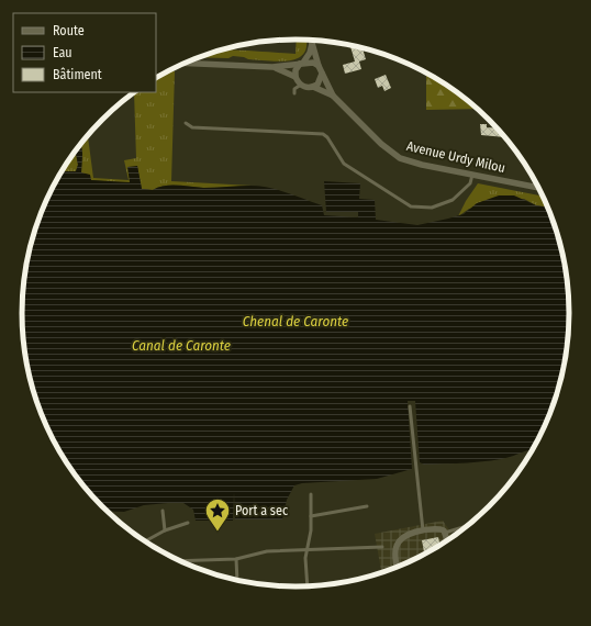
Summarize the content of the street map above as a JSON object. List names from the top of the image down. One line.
{"streets":{"street":["Avenue Urdy Milou"]},"water":["Chenal de Caronte","Canal de Caronte"],"places":{"place":["Port a sec"]},"legend":["Route","Eau","Bâtiment"]}
